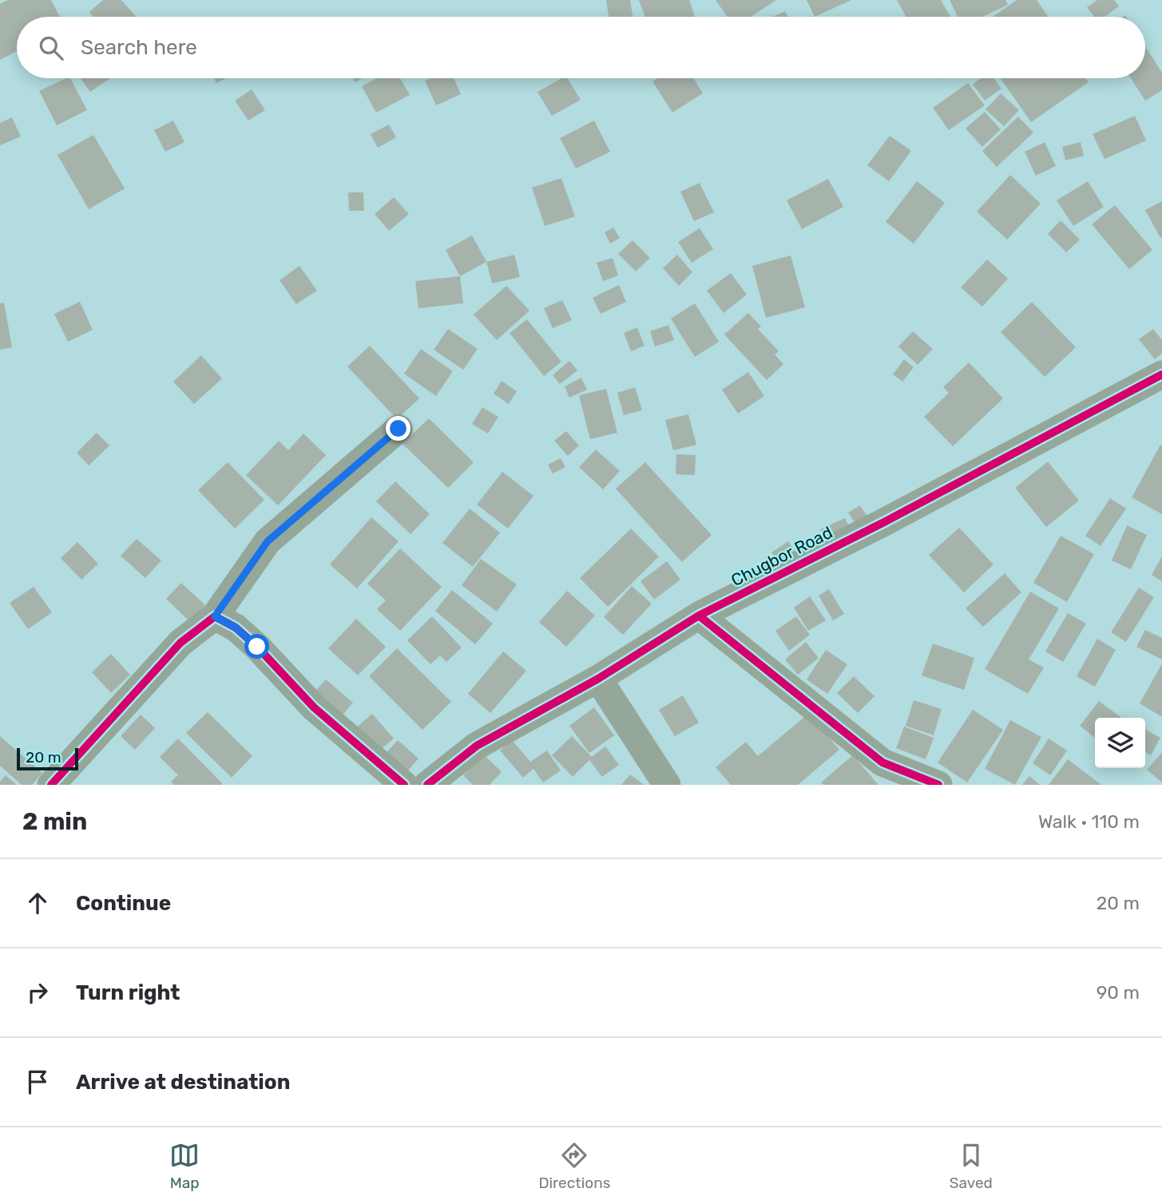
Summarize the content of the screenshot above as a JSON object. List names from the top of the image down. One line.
{"streets":{"street":["Chugbor Road"]},"scale_bar":"20 m","page":{"search":"Search here","scale":"20 m","heading":["2 min","Walk · 110 m"],"list":[["Continue","20 m"],["Turn right","90 m"],"Arrive at destination"],"nav":["Map","Directions","Saved"]}}
